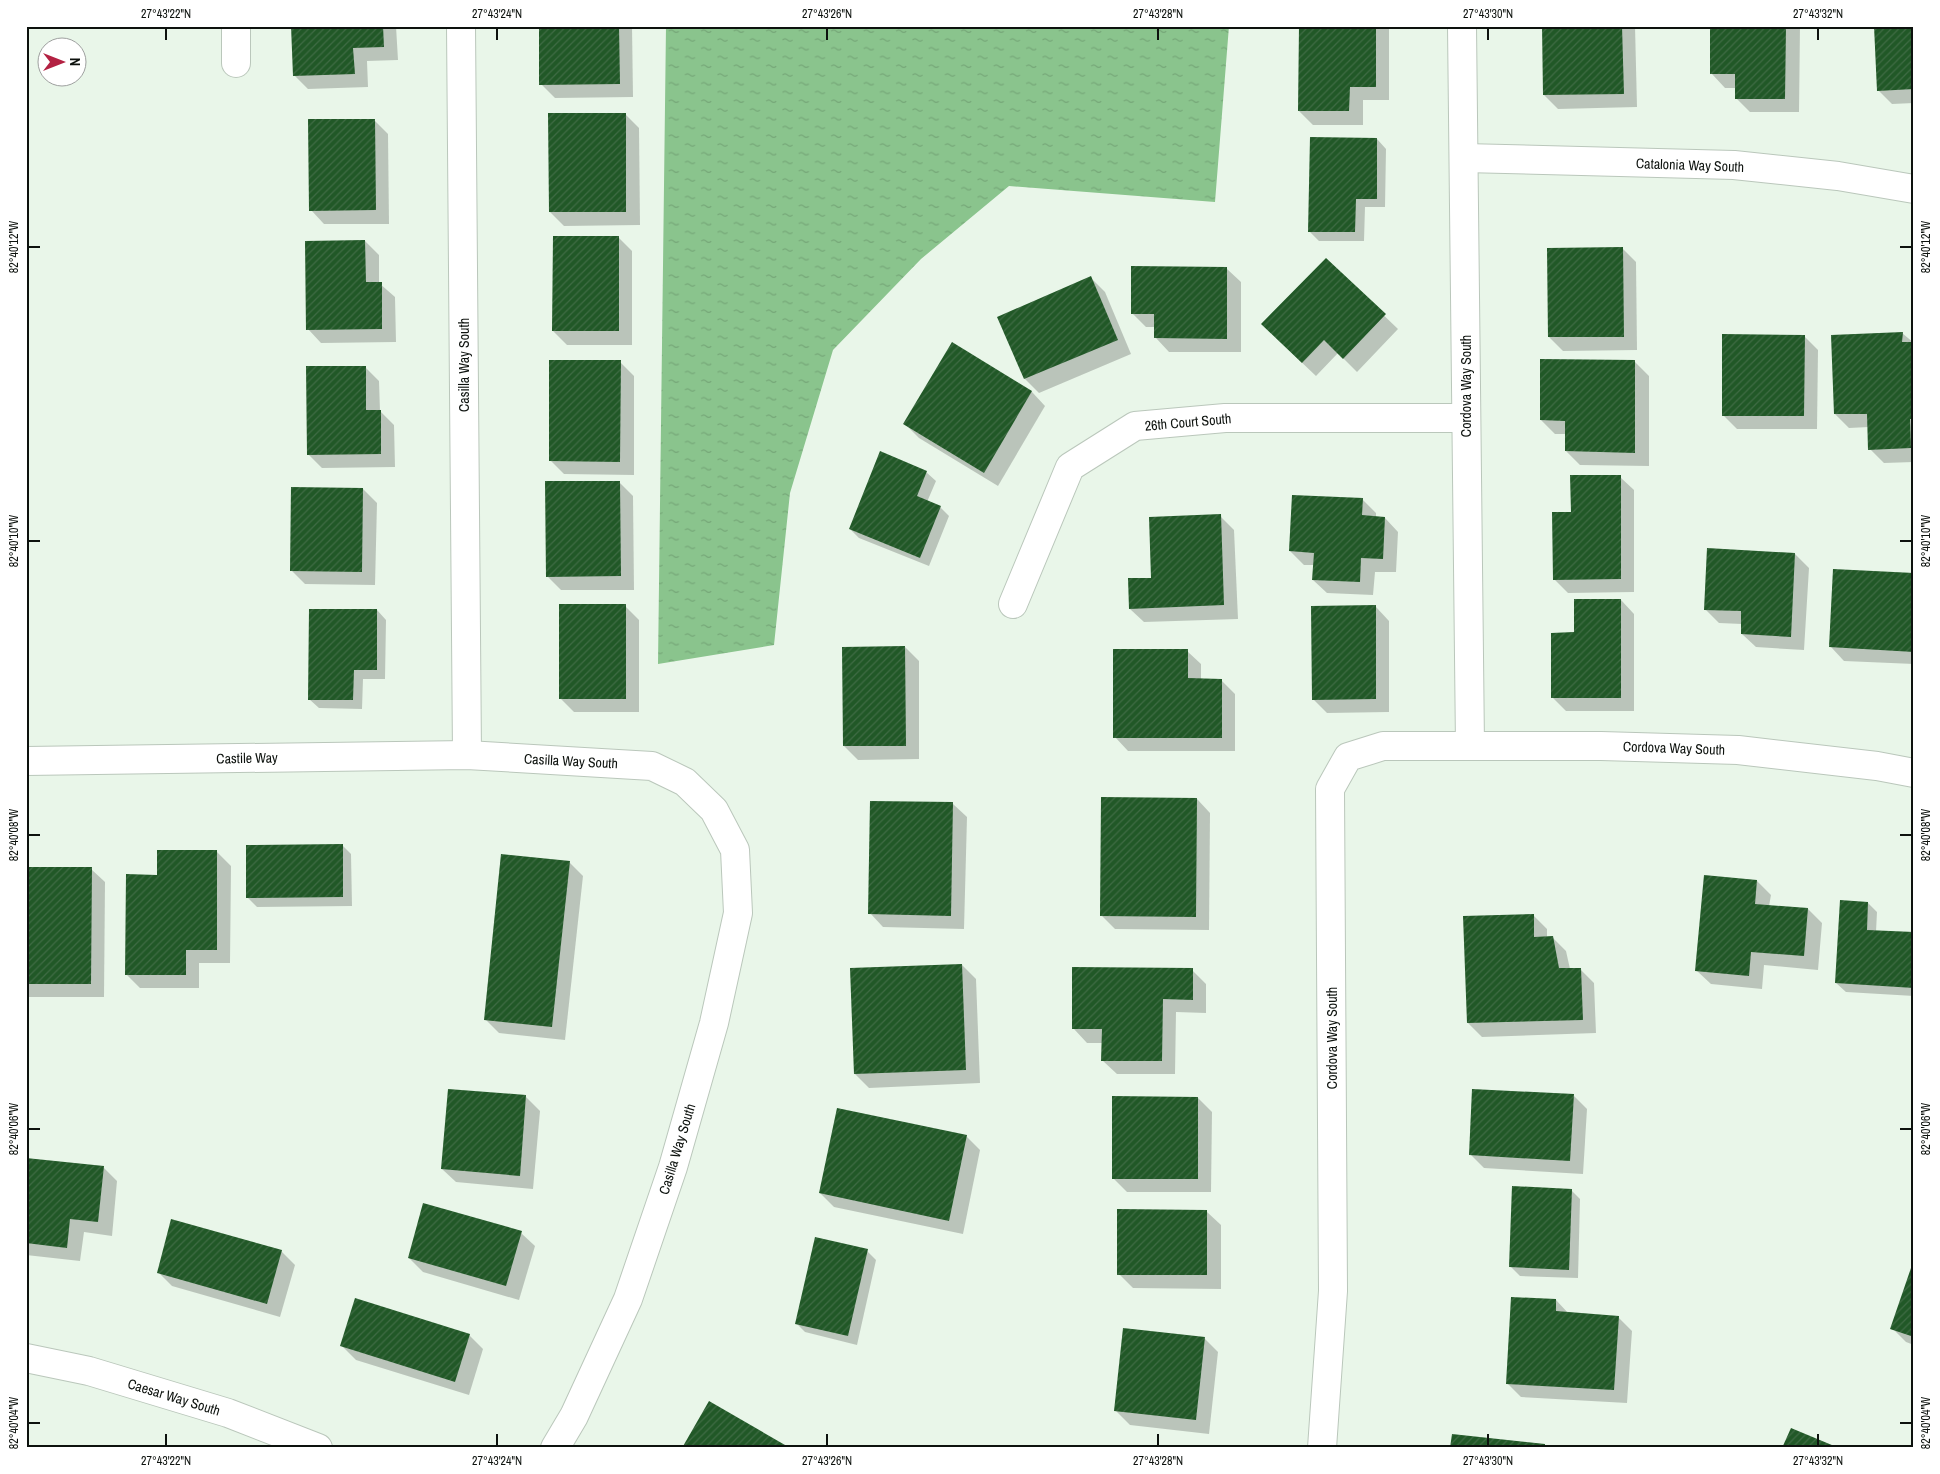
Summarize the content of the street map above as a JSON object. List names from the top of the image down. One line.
{"streets":{"street":["Catalonia Way South","Casilla Way South","Cordova Way South","26th Court South","Castile Way","Caesar Way South"]},"crossings":[["Catalonia Way South","Cordova Way South"],["Casilla Way South","Castile Way"],["Cordova Way South","26th Court South"]],"north":"right","coordinates":["27°43'22\"N","27°43'24\"N","27°43'26\"N","27°43'28\"N","27°43'30\"N","27°43'32\"N","82°40'12\"W","82°40'10\"W","82°40'08\"W","82°40'06\"W","82°40'04\"W"]}
